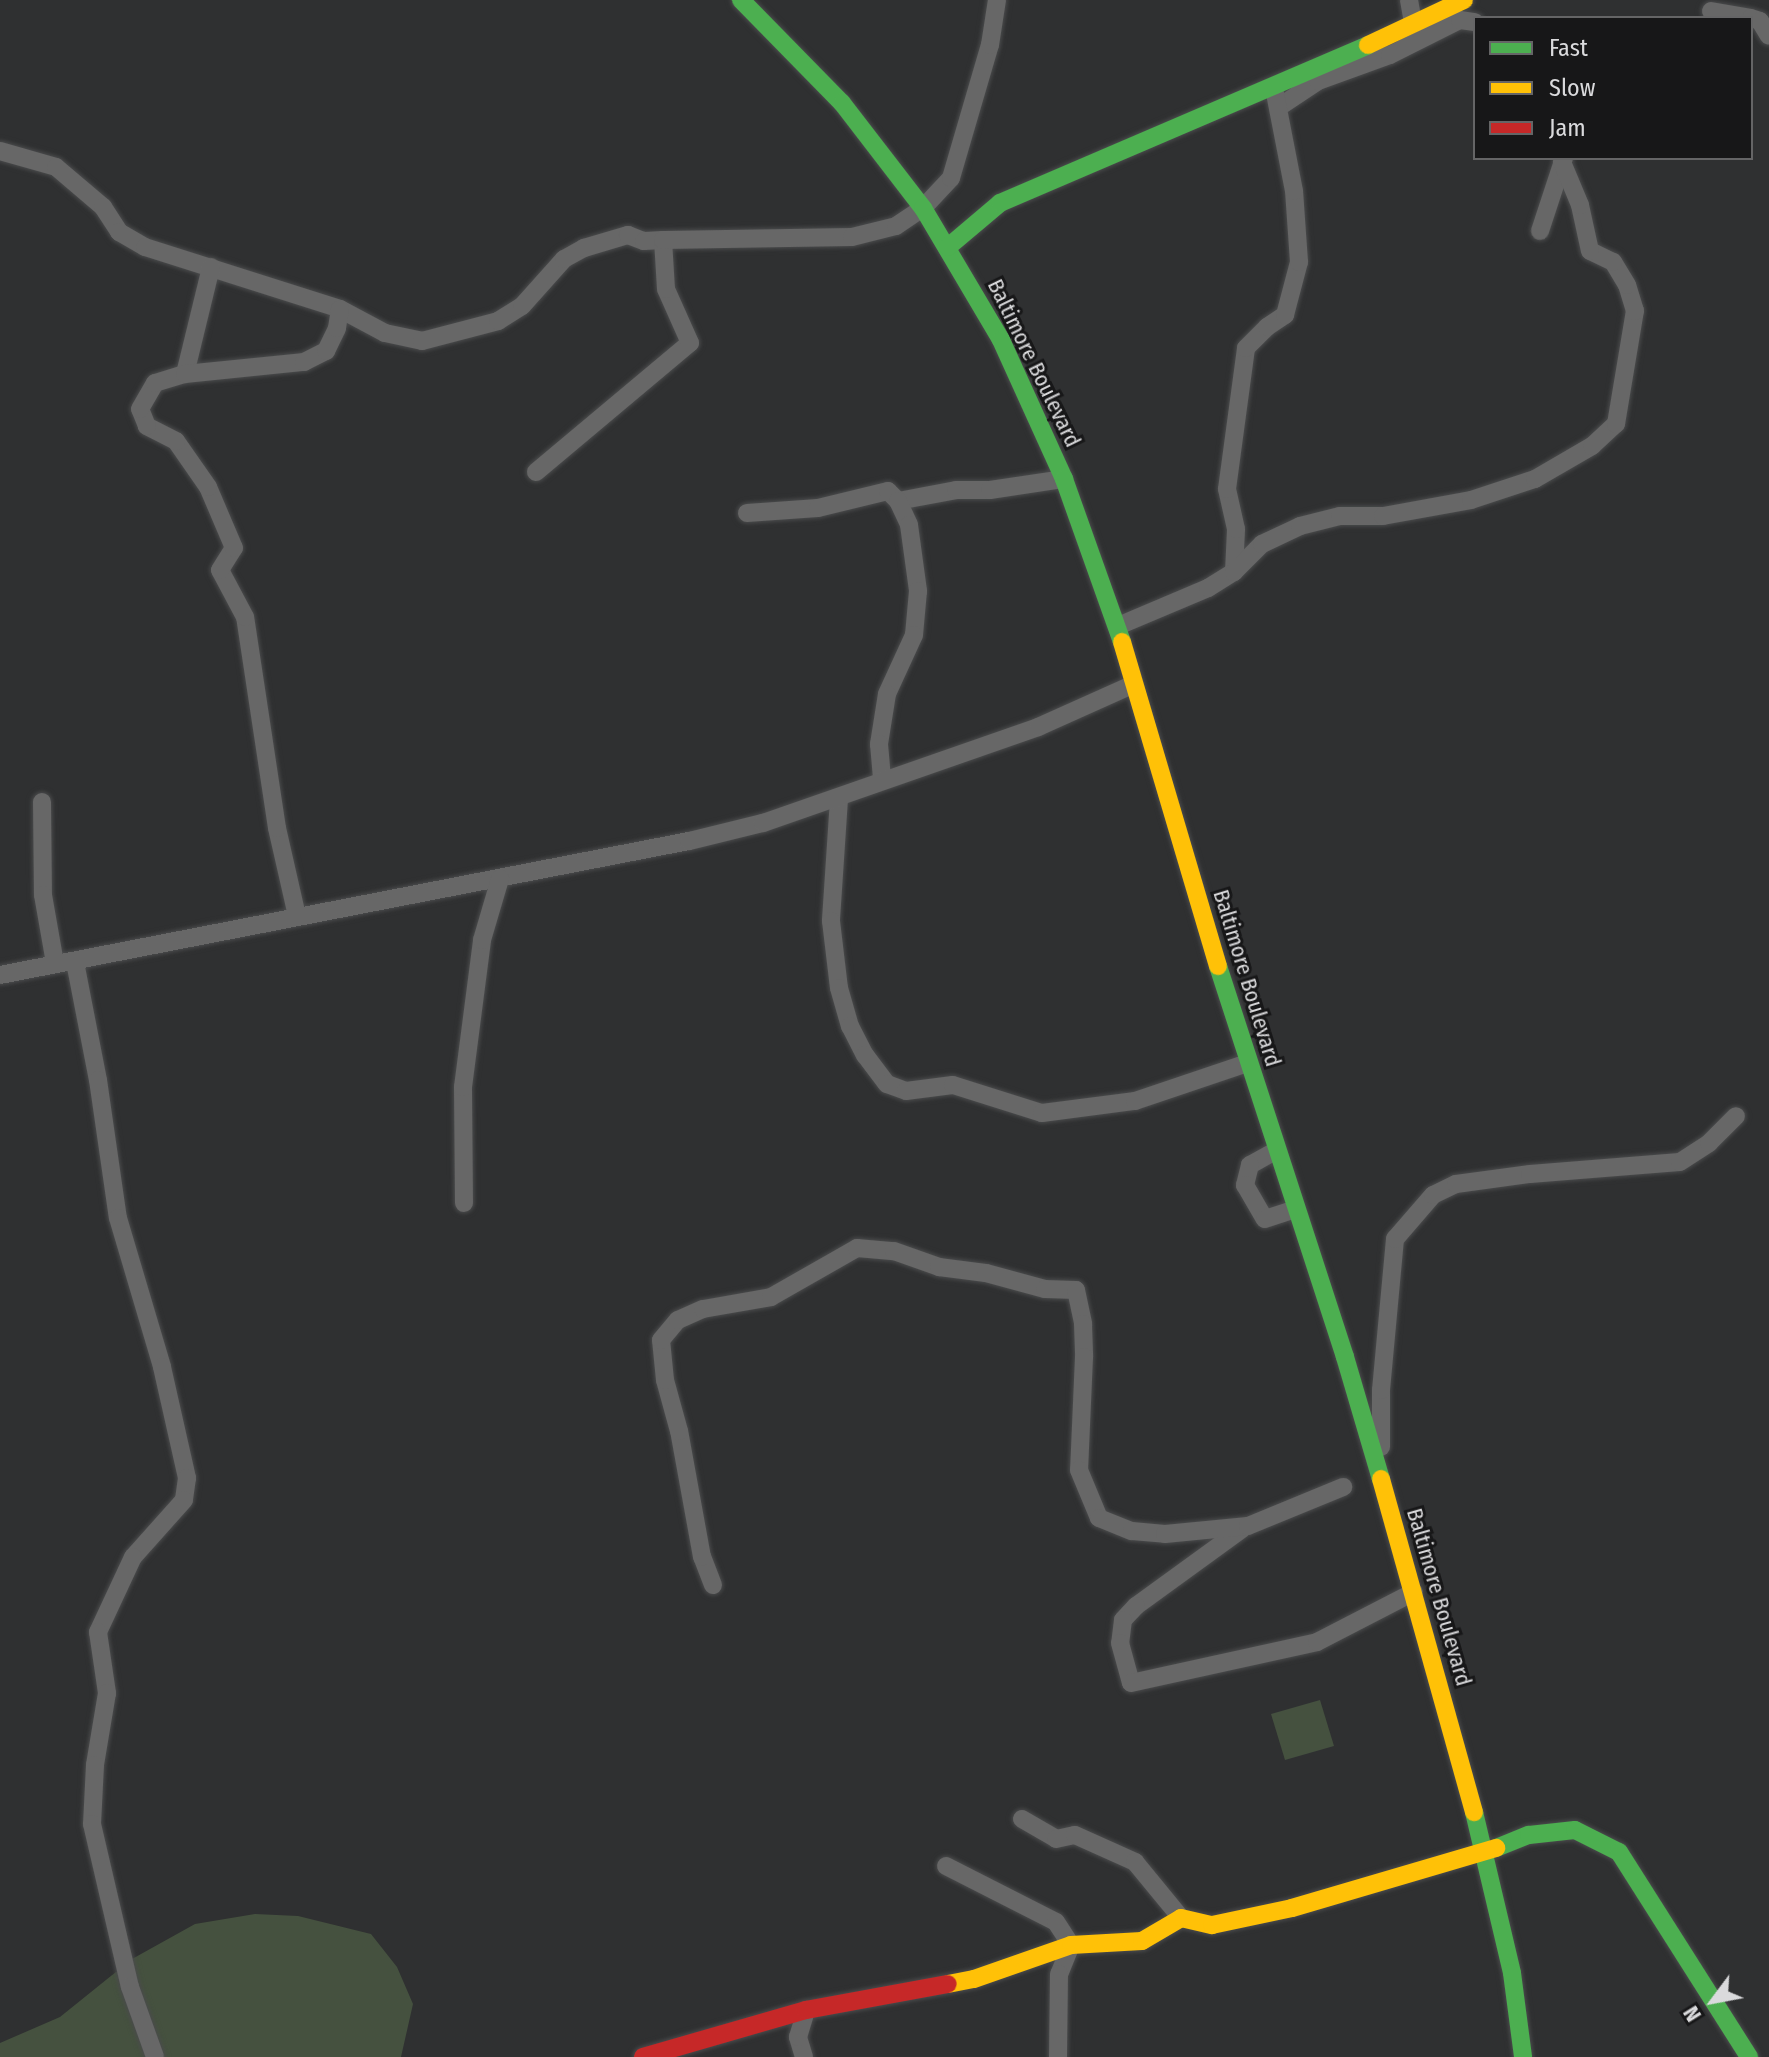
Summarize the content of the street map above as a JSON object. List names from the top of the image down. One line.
{"streets":{"main road":["Baltimore Boulevard"]},"legend":["Fast","Slow","Jam"],"north":"bottom left"}
